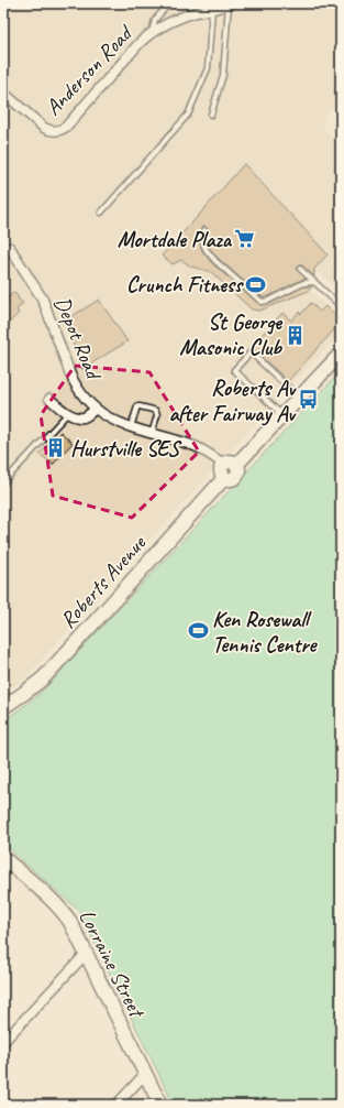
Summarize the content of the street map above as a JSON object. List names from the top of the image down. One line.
{"streets":{"street":["Anderson Road","Depot Road","Roberts Avenue","Lorraine Street"]},"crossings":[["Depot Road","Roberts Avenue"]],"places":{"supermarket":["Mortdale Plaza"],"sports":["Crunch Fitness","Ken Rosewall Tennis Centre"],"building":["St George Masonic Club","Hurstville SES"],"bus stop":["Roberts Av after Fairway Av"]}}
